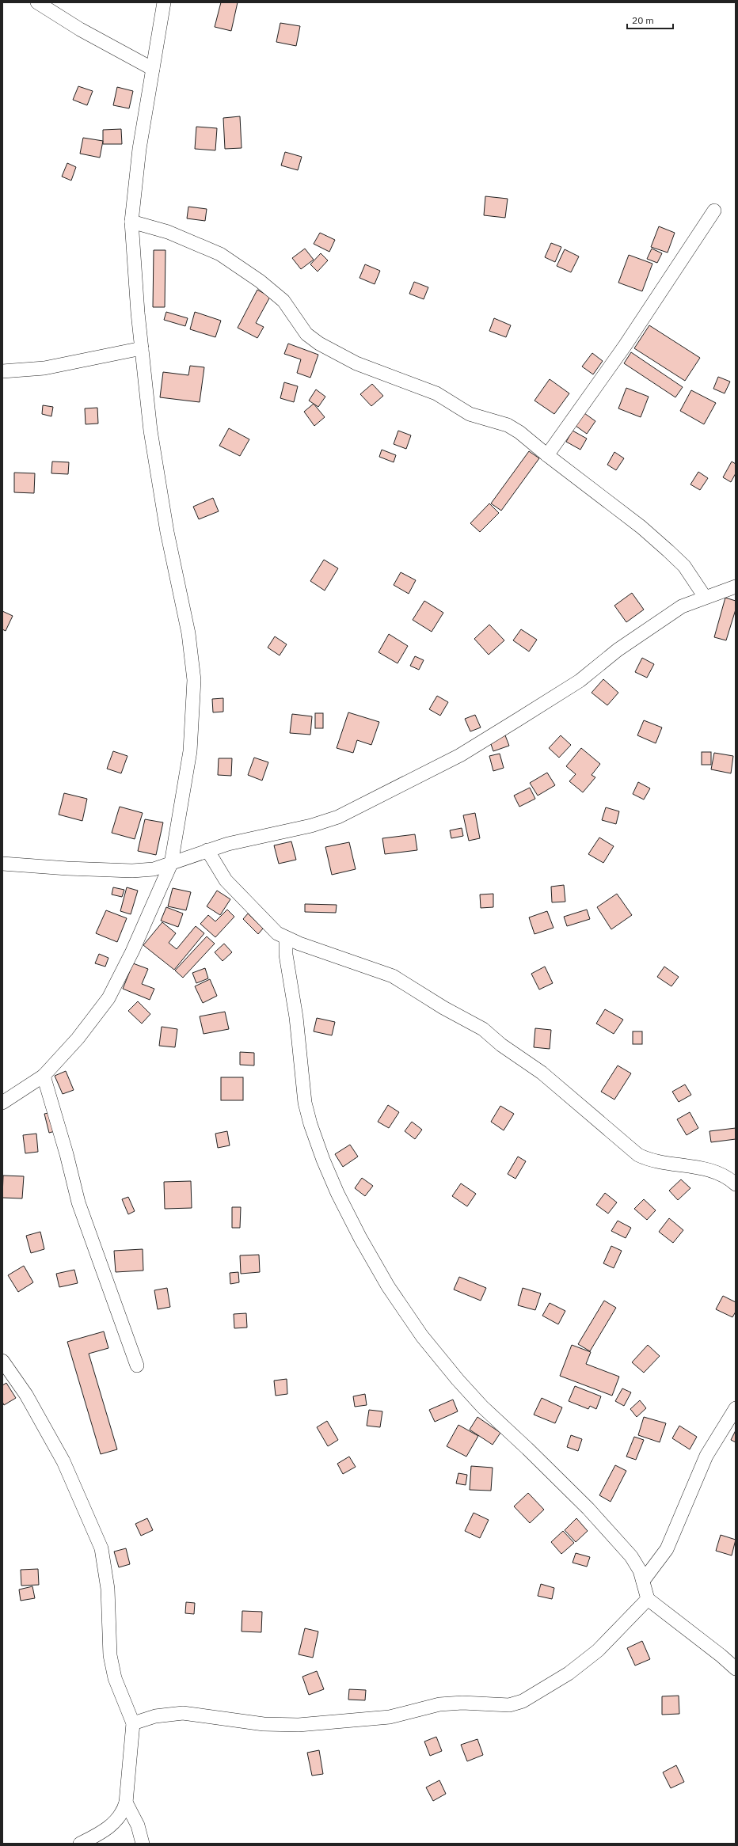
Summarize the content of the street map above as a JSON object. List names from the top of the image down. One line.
{"scale_bar":"20 m"}
